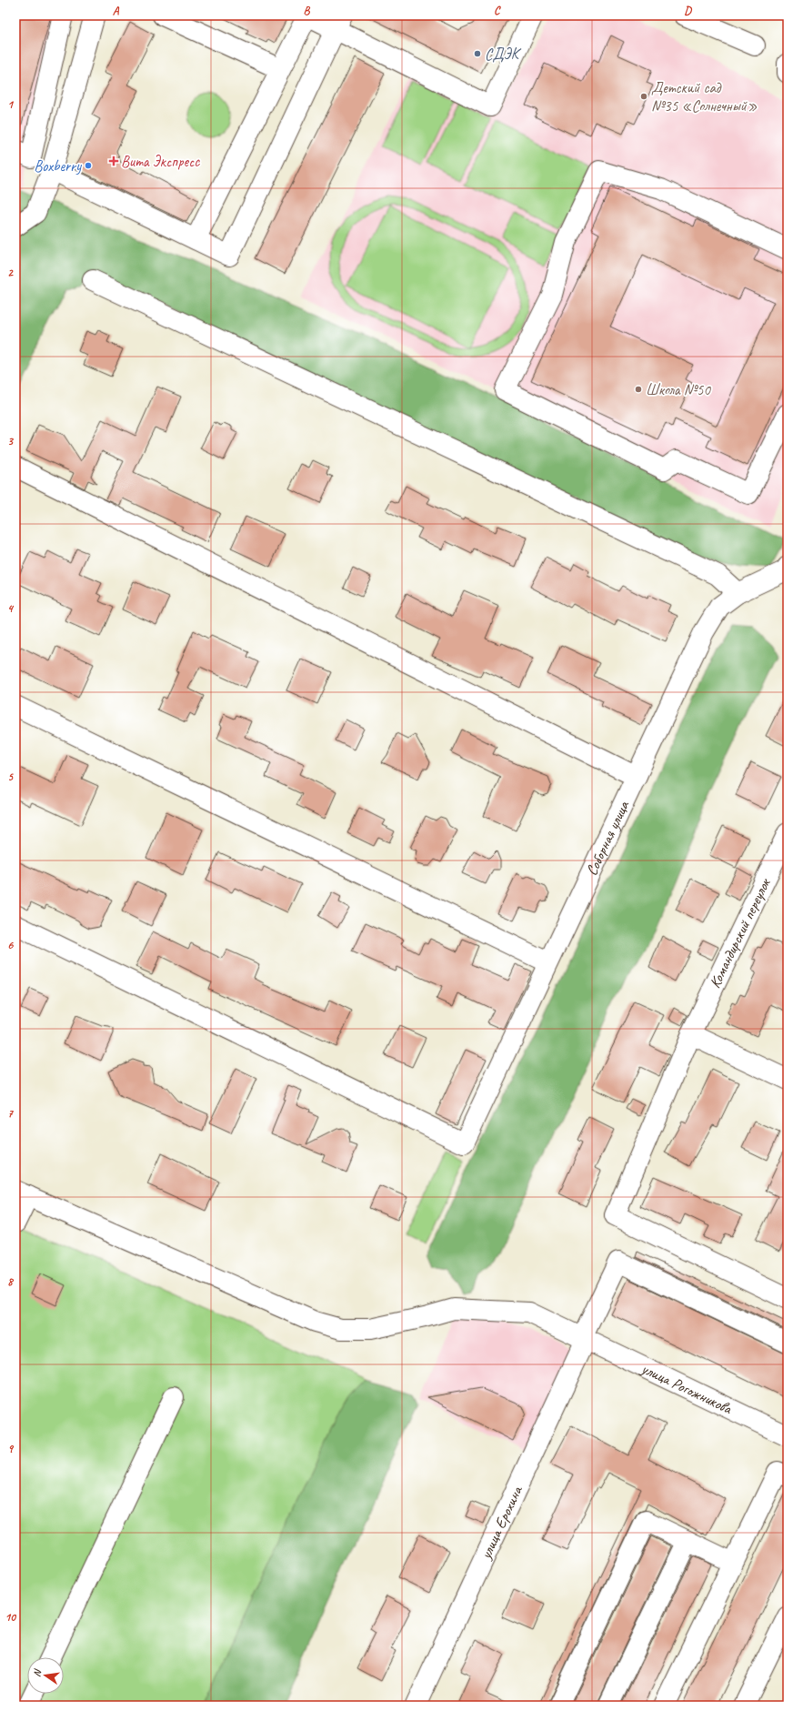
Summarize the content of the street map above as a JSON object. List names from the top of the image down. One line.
{"streets":{"street":["Соборная улица","Командирский переулок","улица Рогожникова","улица Ерохина"]},"crossings":[["улица Рогожникова","улица Ерохина"]],"places":{"other":["СДЭК","Детский сад №35 «Солнечный»","Boxberry","Школа №50"],"health":["Вита Экспресс"]},"north":"left","grid":{"columns":["A","B","C","D"],"rows":["1","2","3","4","5","6","7","8","9","10"]}}
